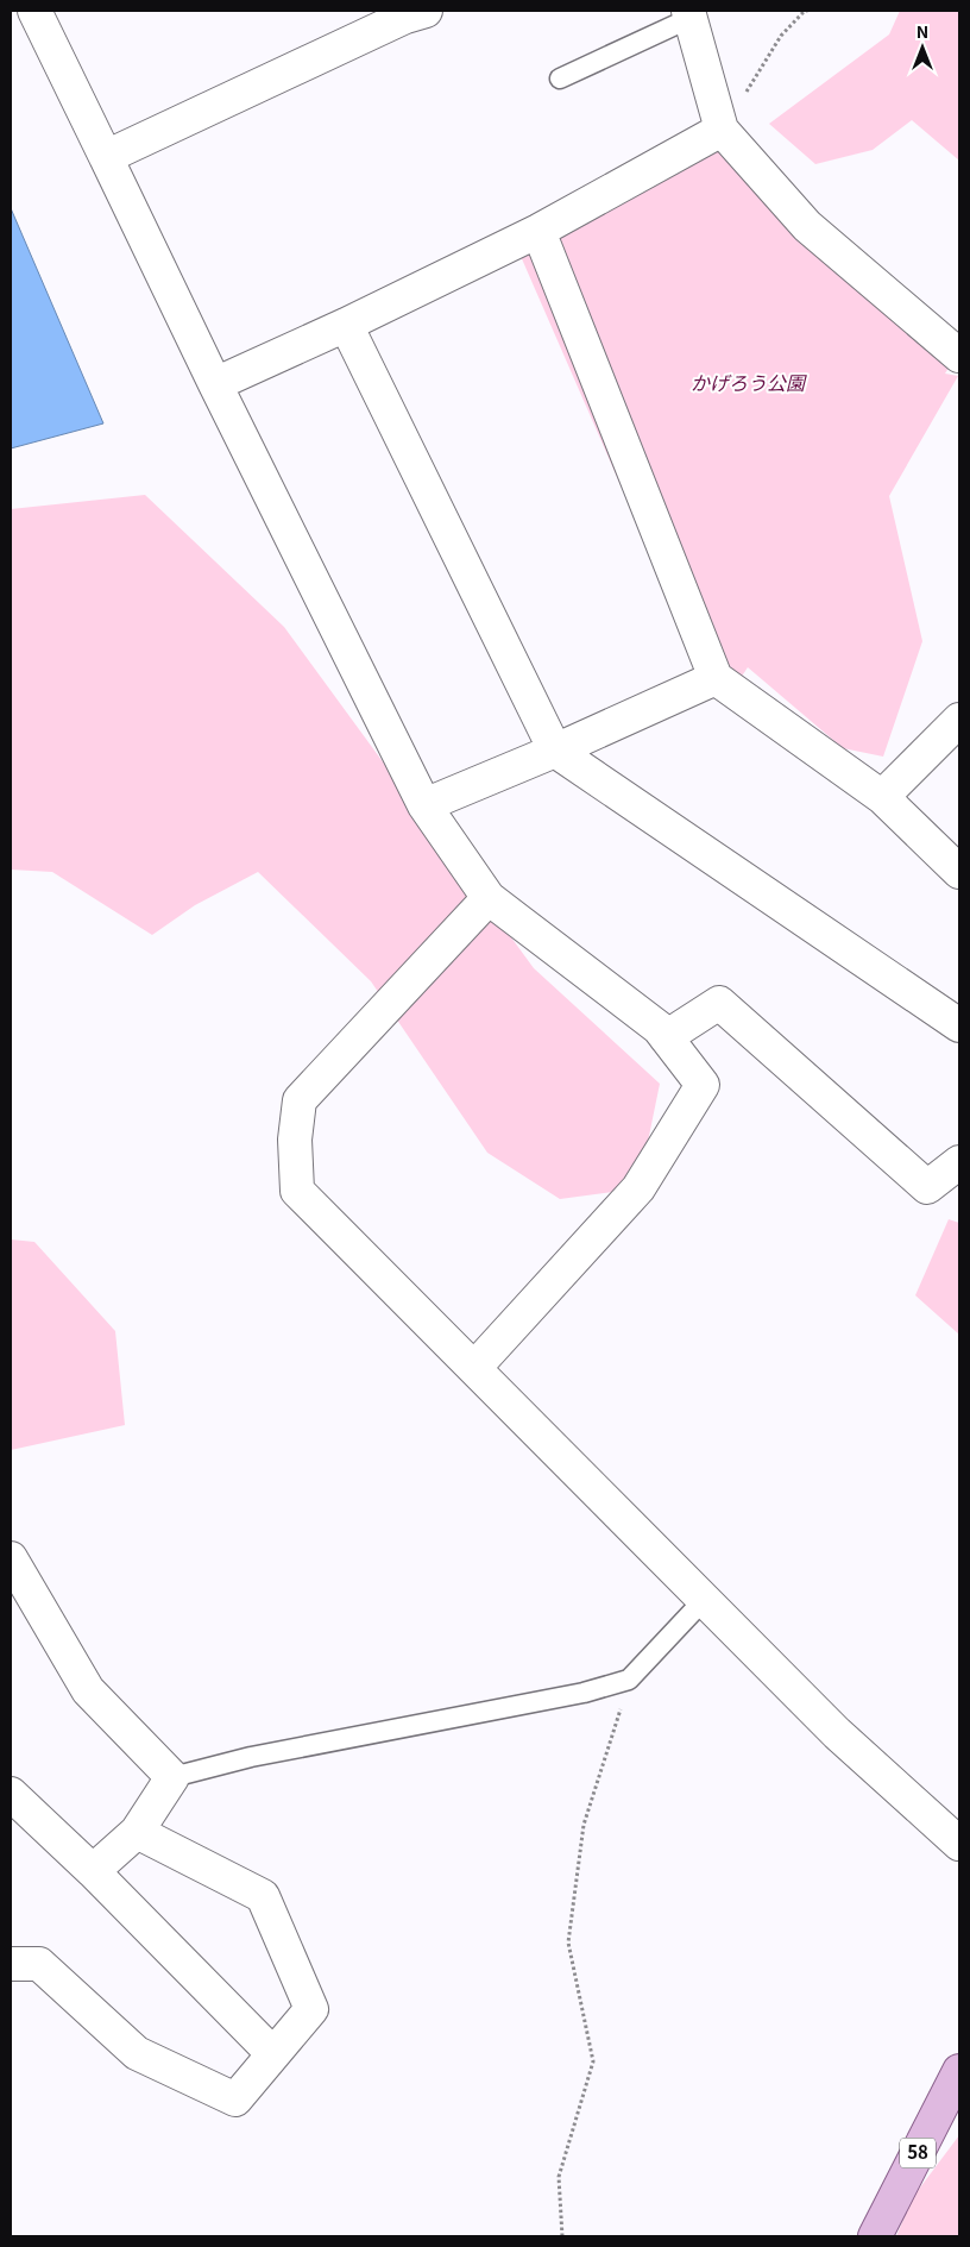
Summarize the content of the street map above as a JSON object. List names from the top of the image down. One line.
{"streets":{"main road":["58"]},"parks":["かげろう公園"],"north":"top"}
